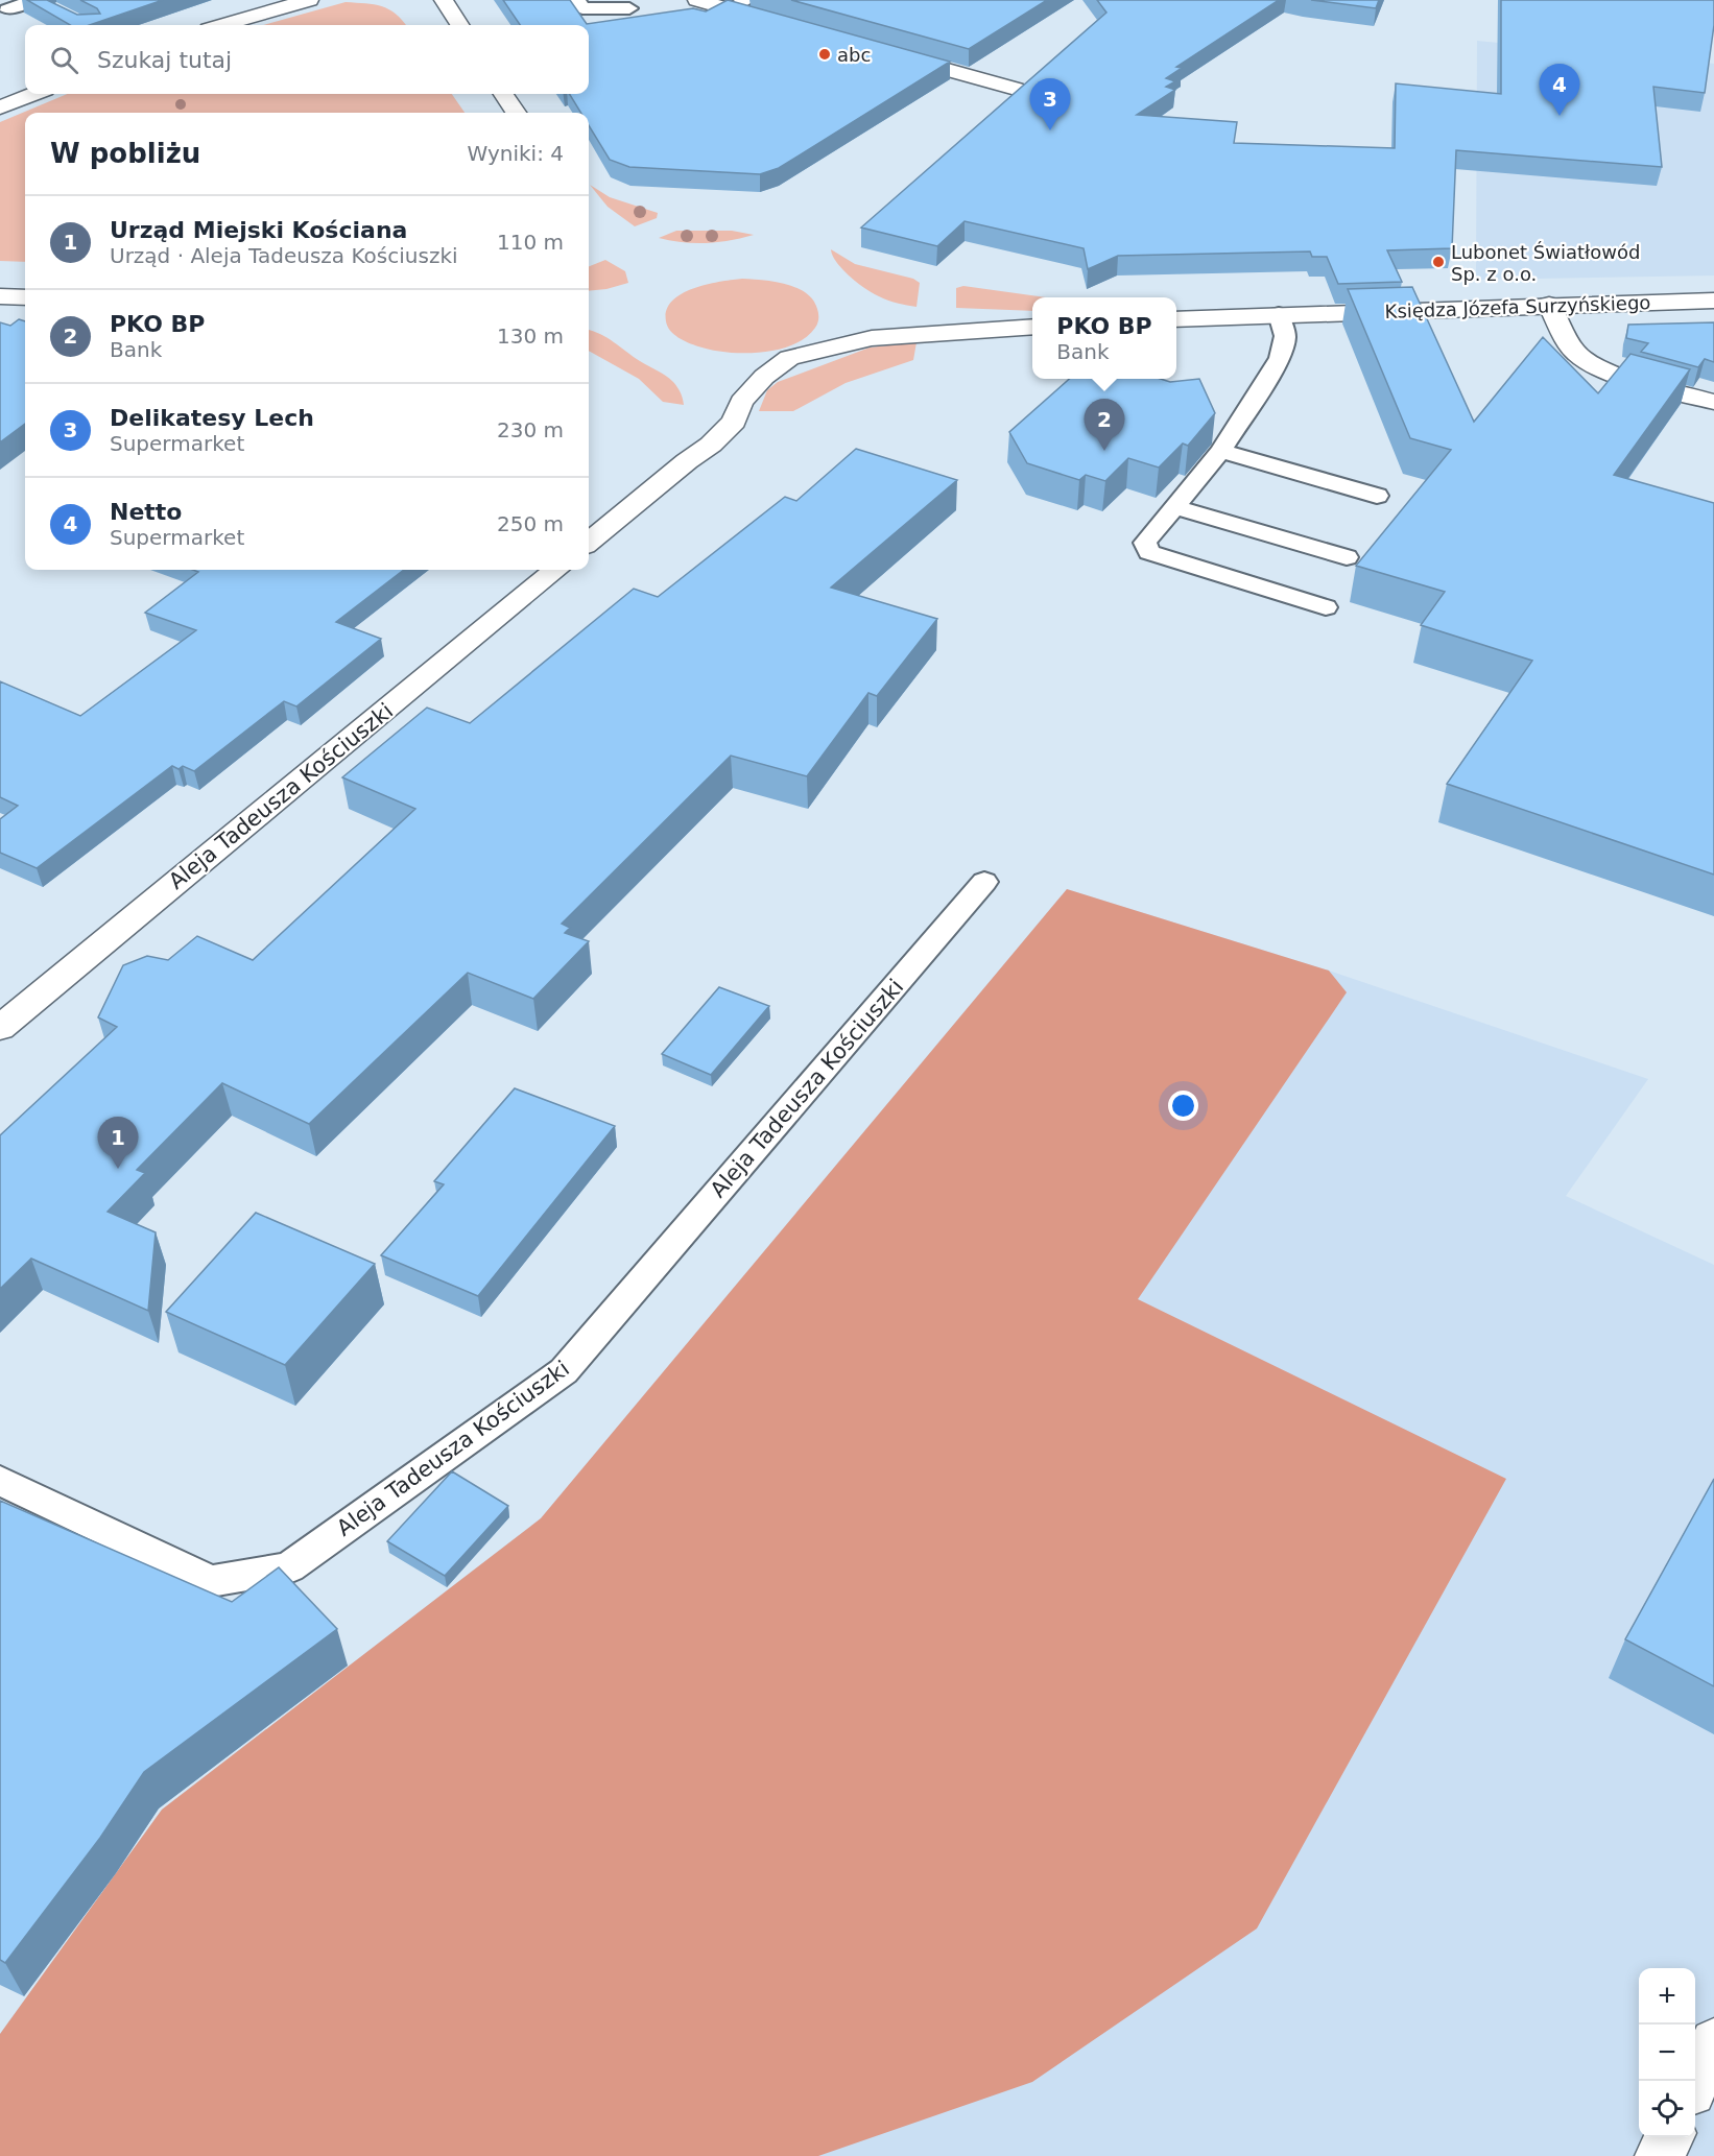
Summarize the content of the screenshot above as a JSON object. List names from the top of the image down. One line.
{"streets":{"street":["Księdza Józefa Surzyńskiego","Aleja Tadeusza Kościuszki"]},"places":["abc","Lubonet Światłowód Sp. z o.o."],"page":{"search":"Szukaj tutaj","pins":["4","3","2","1"],"heading":["W pobliżu","Wyniki: 4"],"list":[{"mark":"1","name":"Urząd Miejski Kościana","note":"Urząd · Aleja Tadeusza Kościuszki","value":"110 m"},{"mark":"2","name":"PKO BP","note":"Bank","value":"130 m"},{"mark":"3","name":"Delikatesy Lech","note":"Supermarket","value":"230 m"},{"mark":"4","name":"Netto","note":"Supermarket","value":"250 m"}],"popup":["PKO BP","Bank"],"map_buttons":["+","−"]}}
